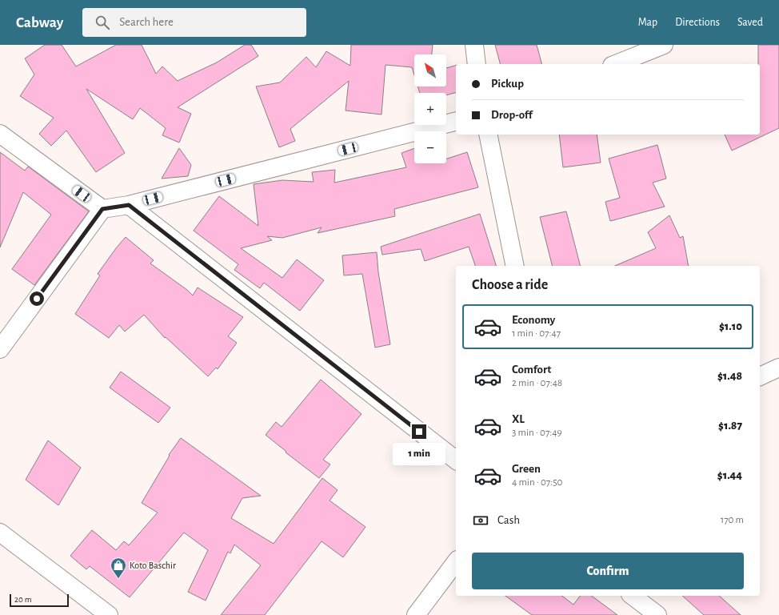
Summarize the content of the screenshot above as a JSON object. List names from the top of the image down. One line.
{"places":{"shop":["Koto Baschir"]},"scale_bar":"20 m","north":"top left","page":{"header":"Cabway","search":"Search here","nav":["Map","Directions","Saved"],"map_buttons":["+","−"],"banner":["Pickup","Drop-off"],"heading":"Choose a ride","list":[{"name":"Economy","note":"1 min · 07:47","value":"$1.10"},{"name":"Comfort","note":"2 min · 07:48","value":"$1.48"},{"name":"XL","note":"3 min · 07:49","value":"$1.87"},{"name":"Green","note":"4 min · 07:50","value":"$1.44"}],"bubble":"1 min","pay":["Cash","170 m"],"buttons":"Confirm","scale":"20 m"}}
